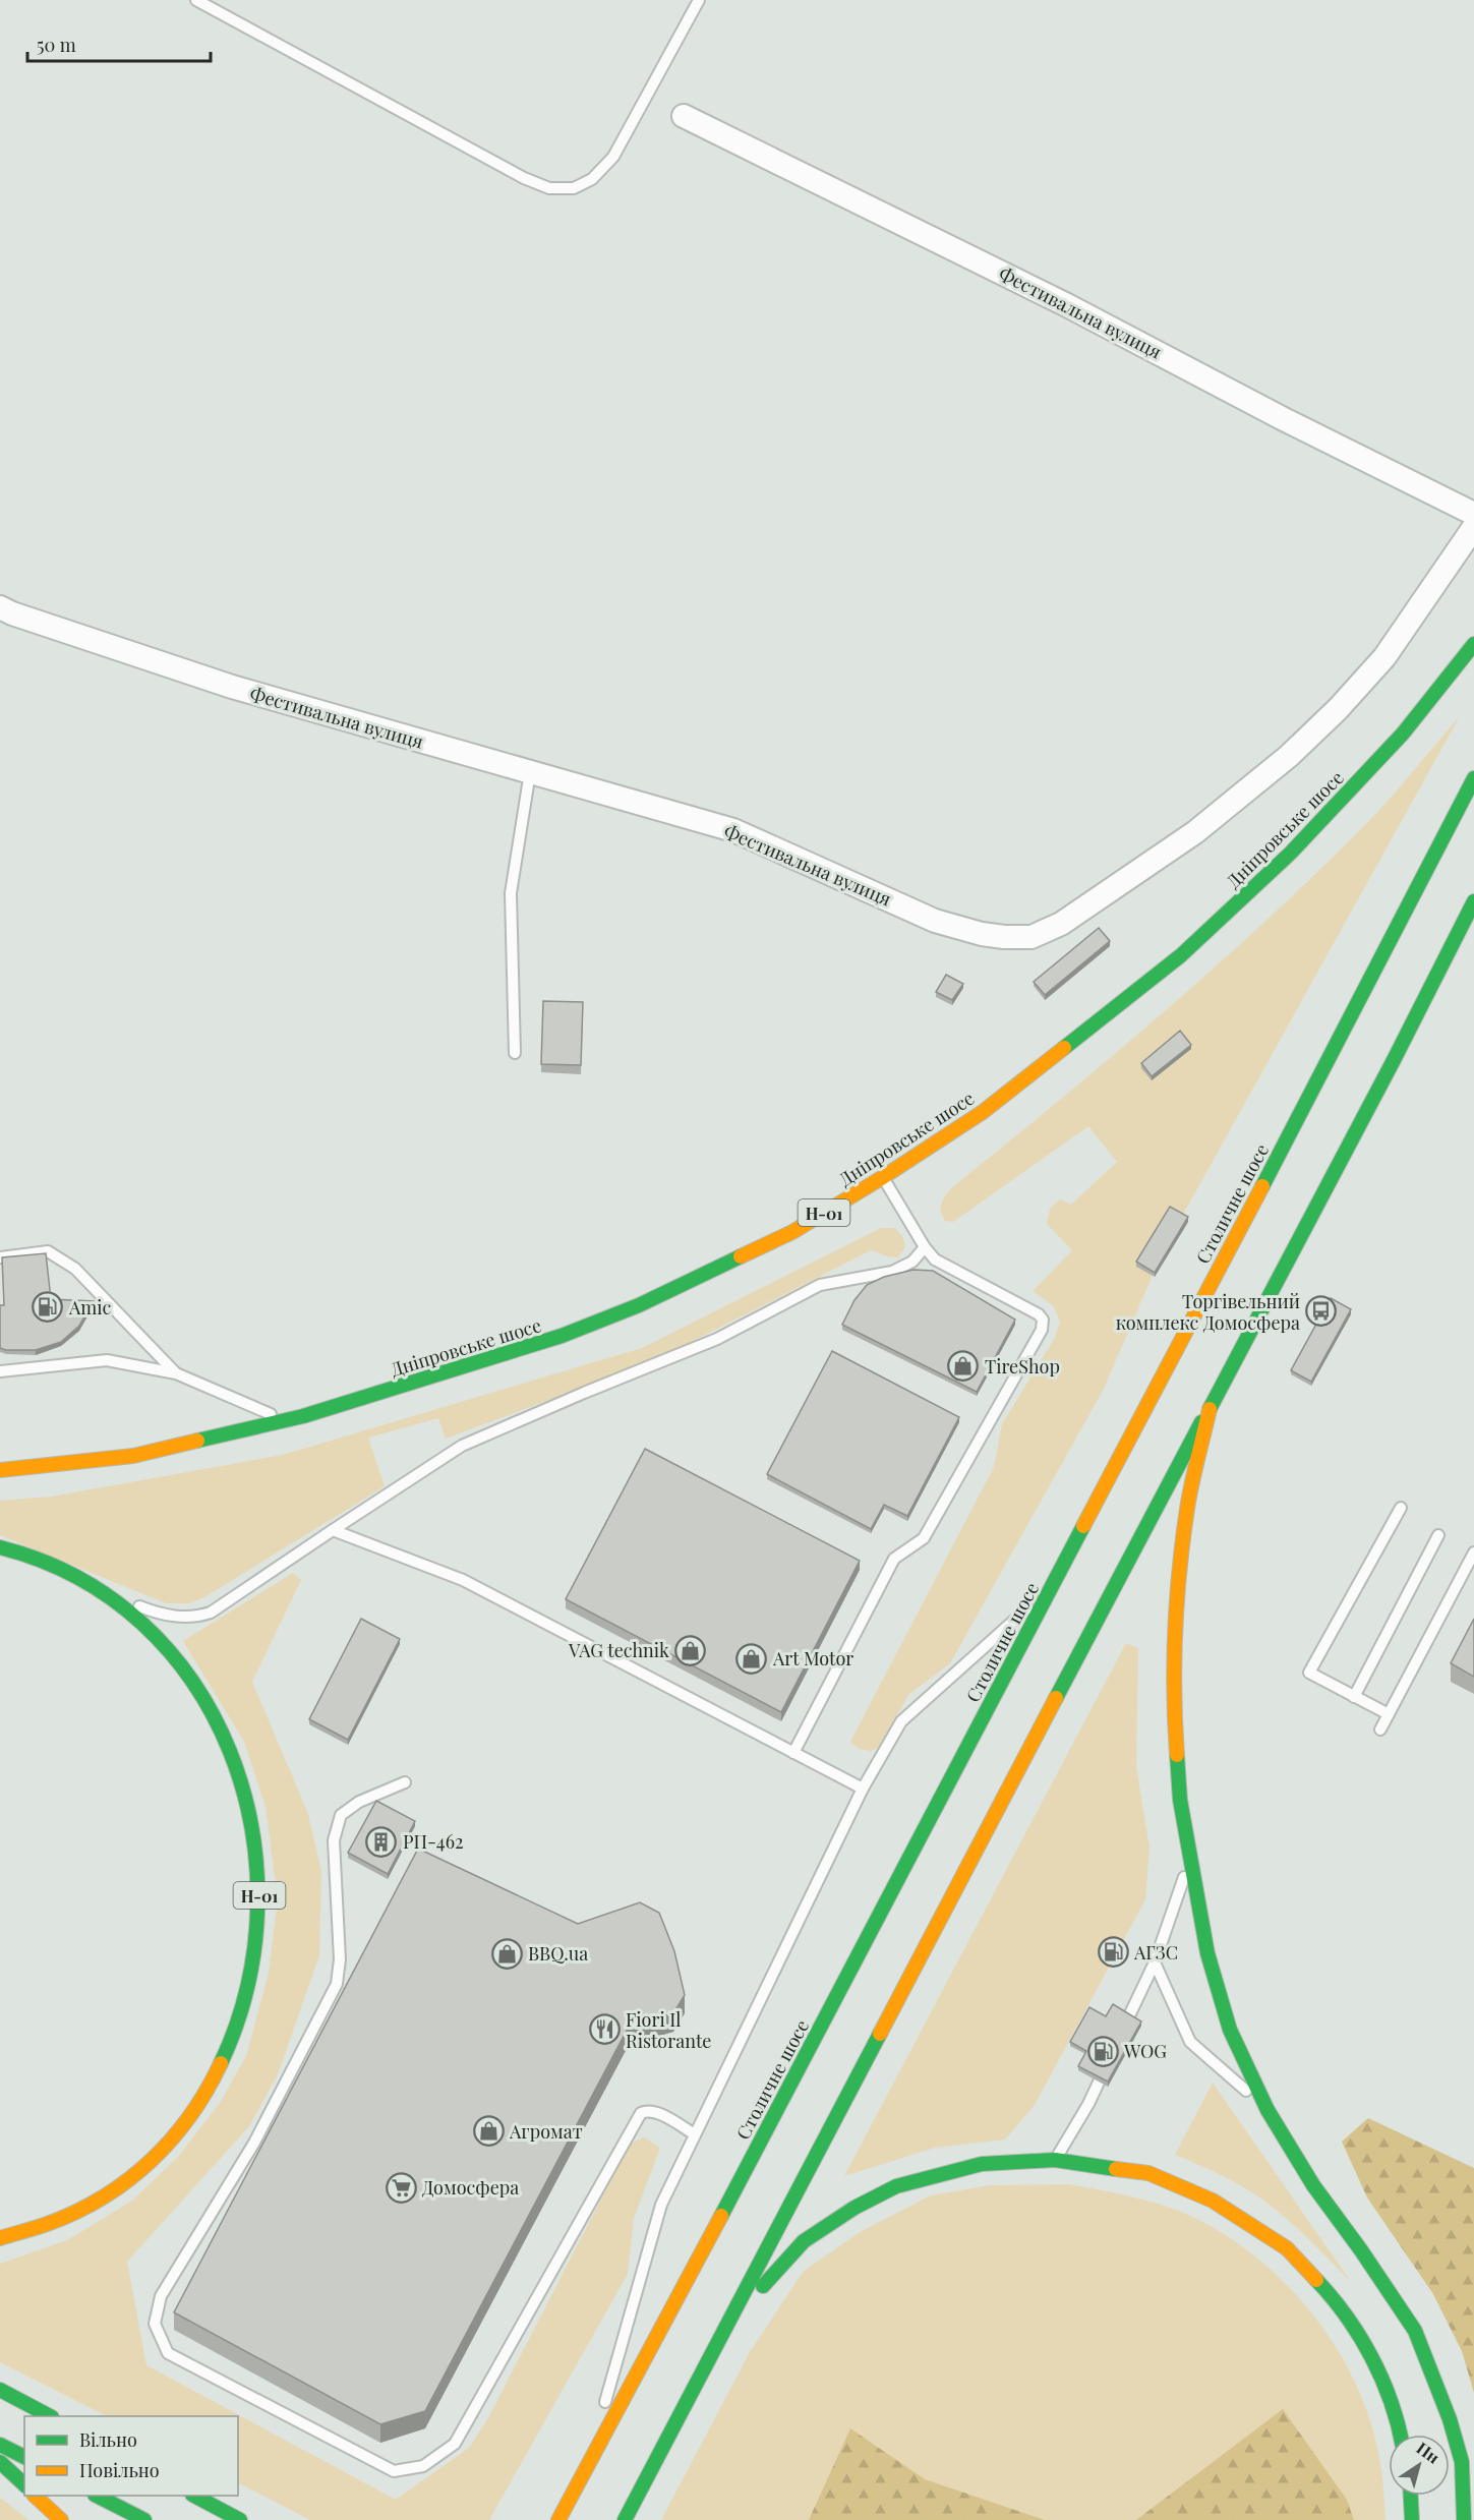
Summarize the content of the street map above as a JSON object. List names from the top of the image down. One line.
{"streets":{"main road":["Дніпровське шосе","Столичне шосе","Н-01"],"street":["Фестивальна вулиця"]},"places":{"fuel station":["Amic","АГЗС","WOG"],"bus stop":["Торгівельний комплекс Домосфера"],"shop":["TireShop","VAG technik","Art Motor","BBQ.ua","Агромат"],"building":["РП-462"],"restaurant":["Fiori Il Ristorante"],"supermarket":["Домосфера"]},"legend":["Вільно","Повільно"],"scale_bar":"50 m","north":"top right"}
